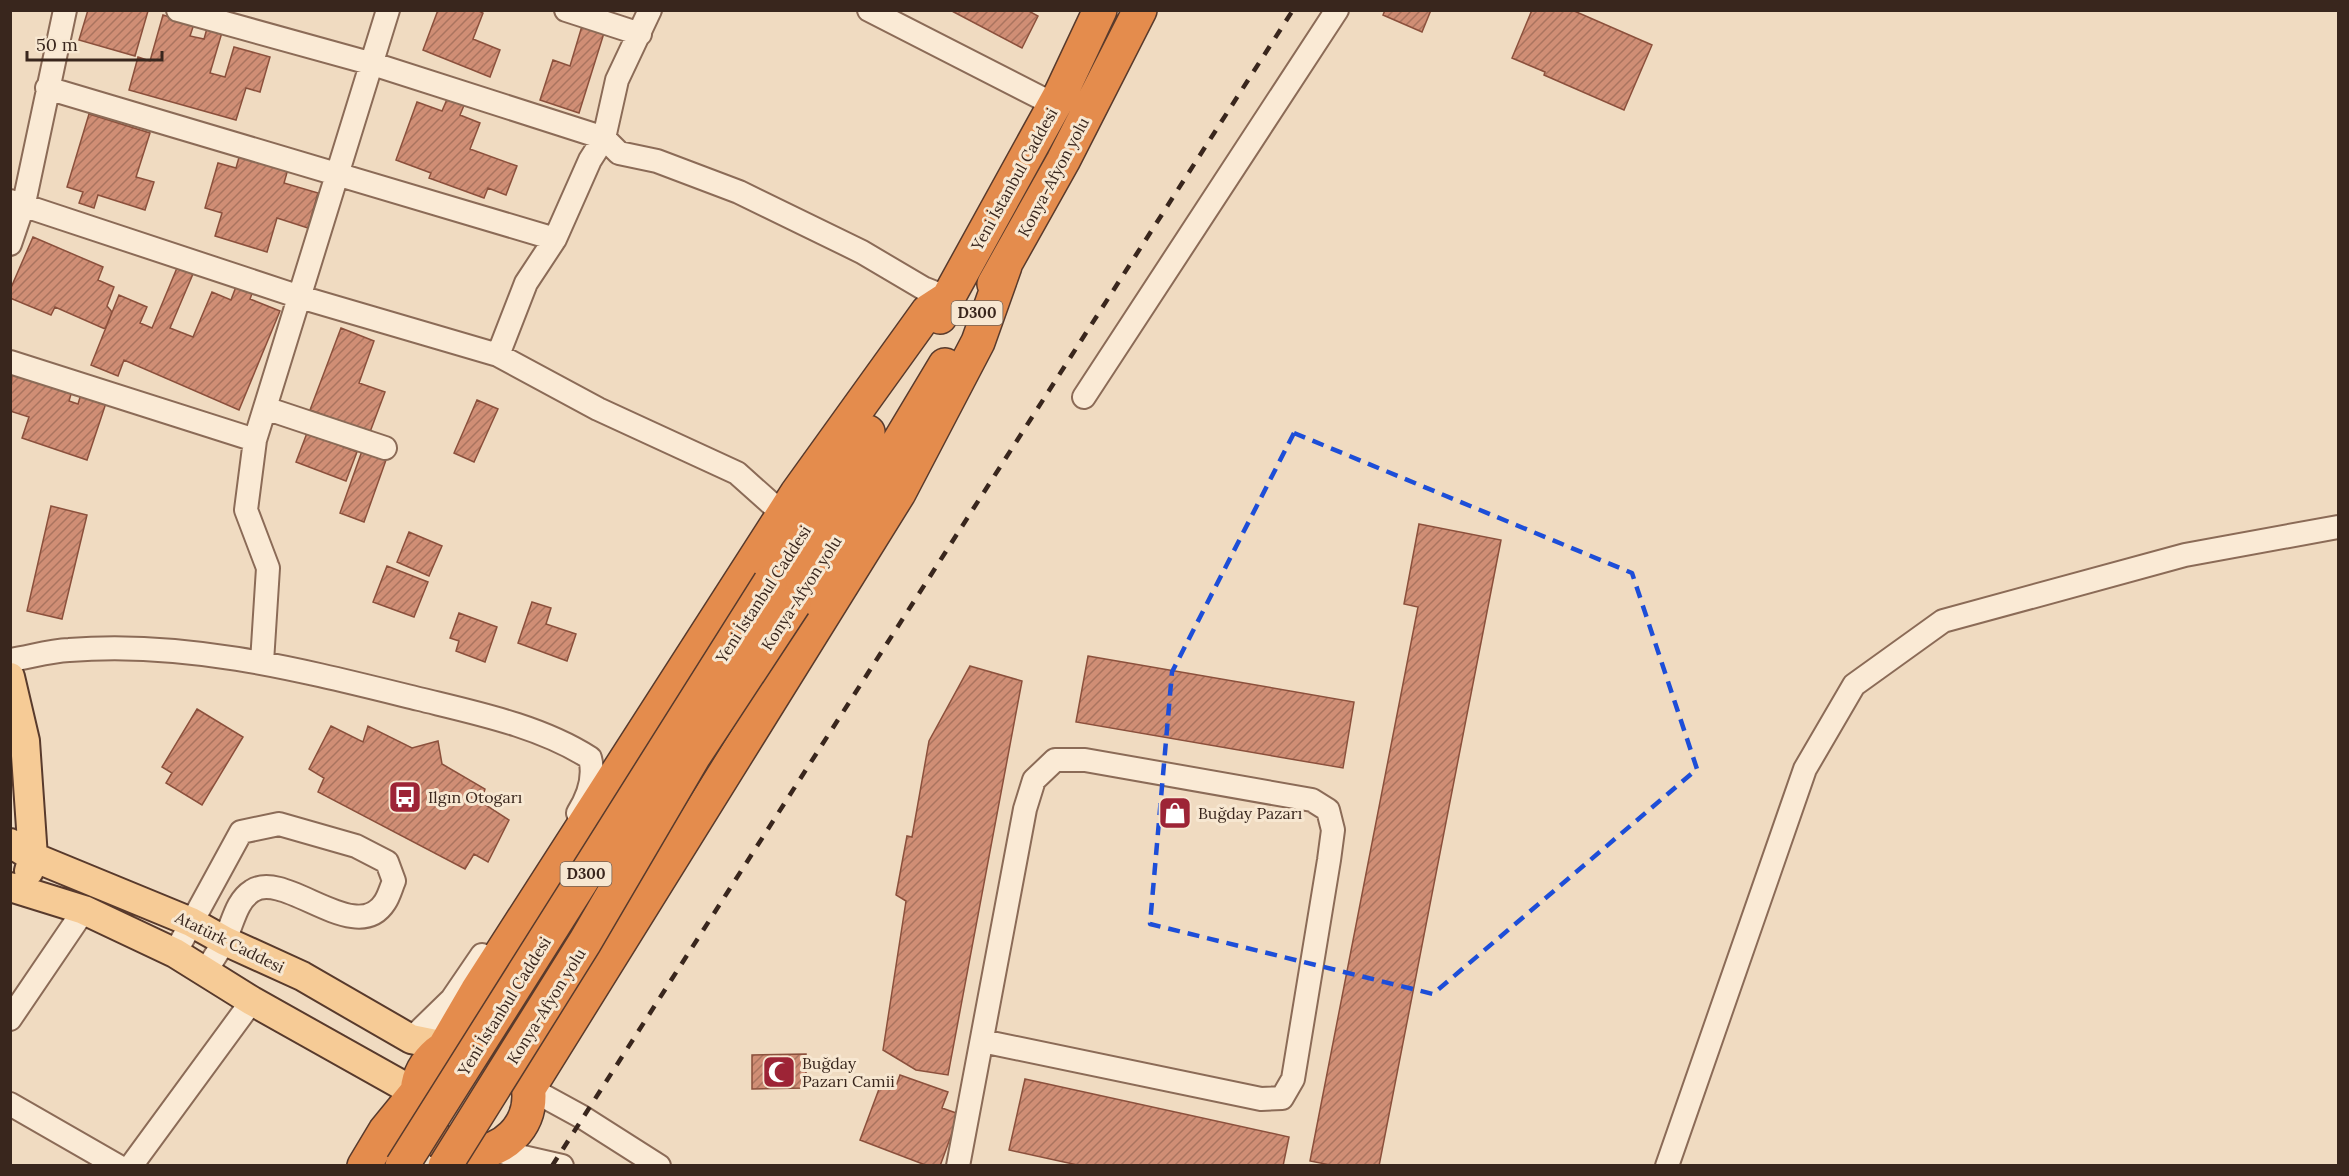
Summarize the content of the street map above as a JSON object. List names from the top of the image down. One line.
{"streets":{"highway":["Konya-Afyon yolu","Yeni İstanbul Caddesi","D300"],"main road":["Atatürk Caddesi"]},"crossings":[["Konya-Afyon yolu","Yeni İstanbul Caddesi"]],"places":{"bus stop":["Ilgın Otogarı"],"shop":["Buğday Pazarı"],"mosque":["Buğday Pazarı Camii"]},"scale_bar":"50 m"}
